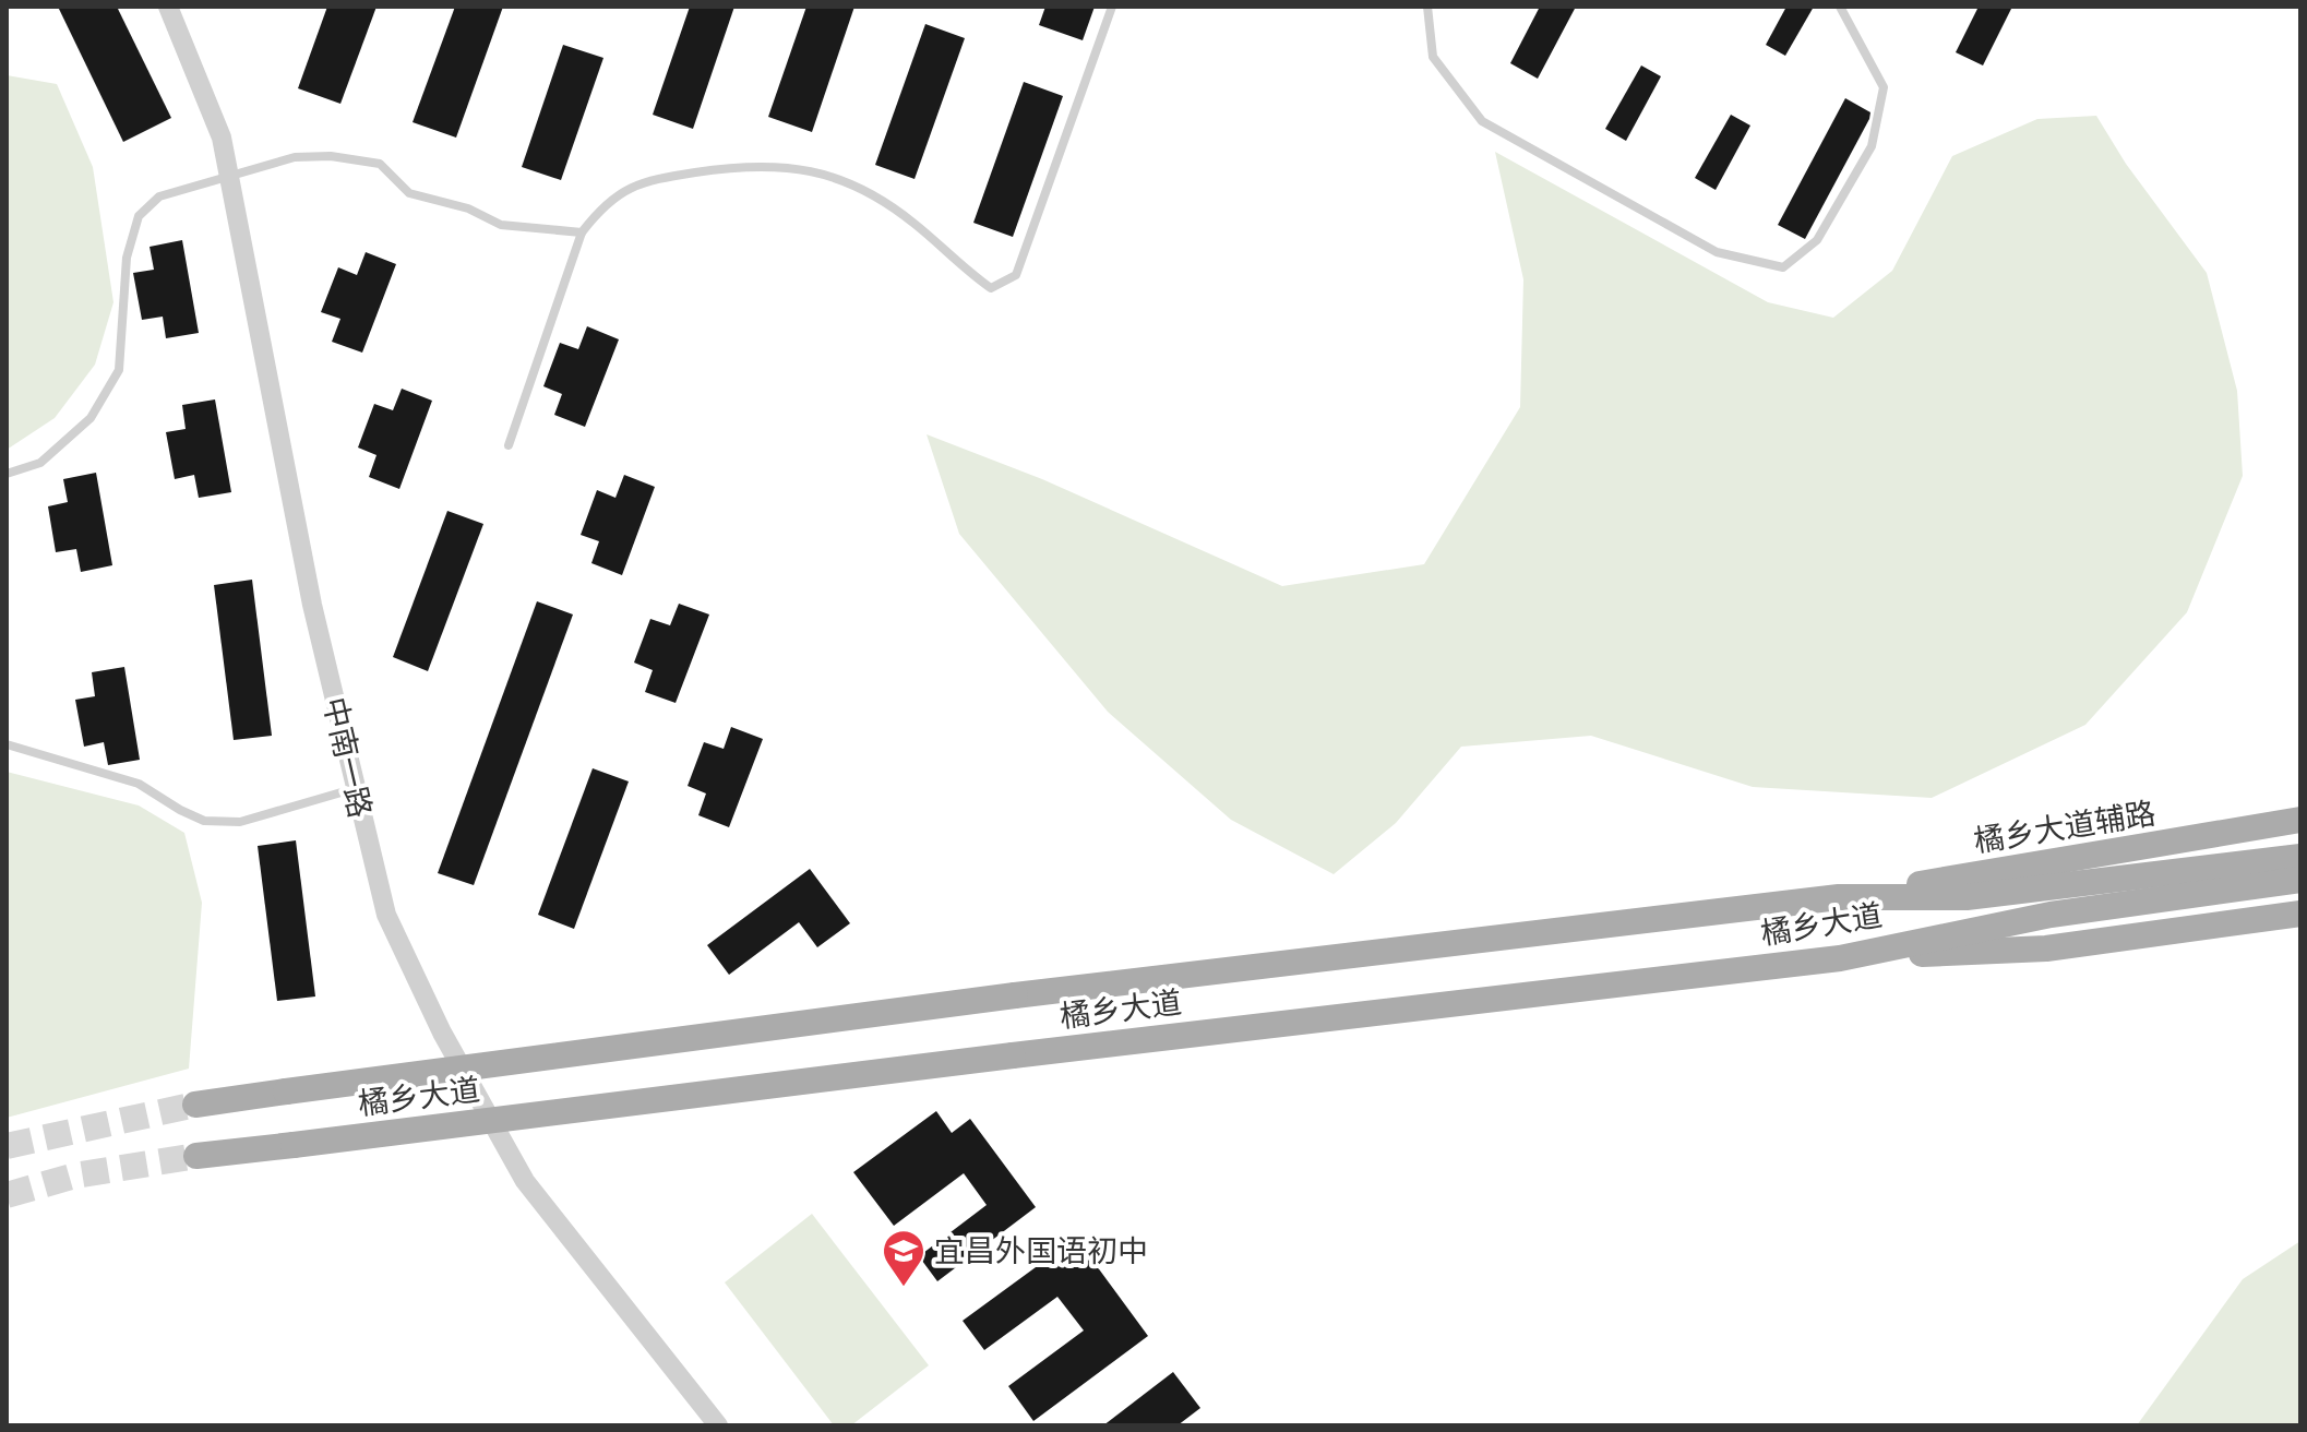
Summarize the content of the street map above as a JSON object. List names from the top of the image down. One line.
{"streets":{"main road":["橘乡大道辅路","橘乡大道"],"street":["中南一路"]},"crossings":[["橘乡大道辅路","橘乡大道"]],"places":{"school or university":["宜昌外国语初中"]}}
